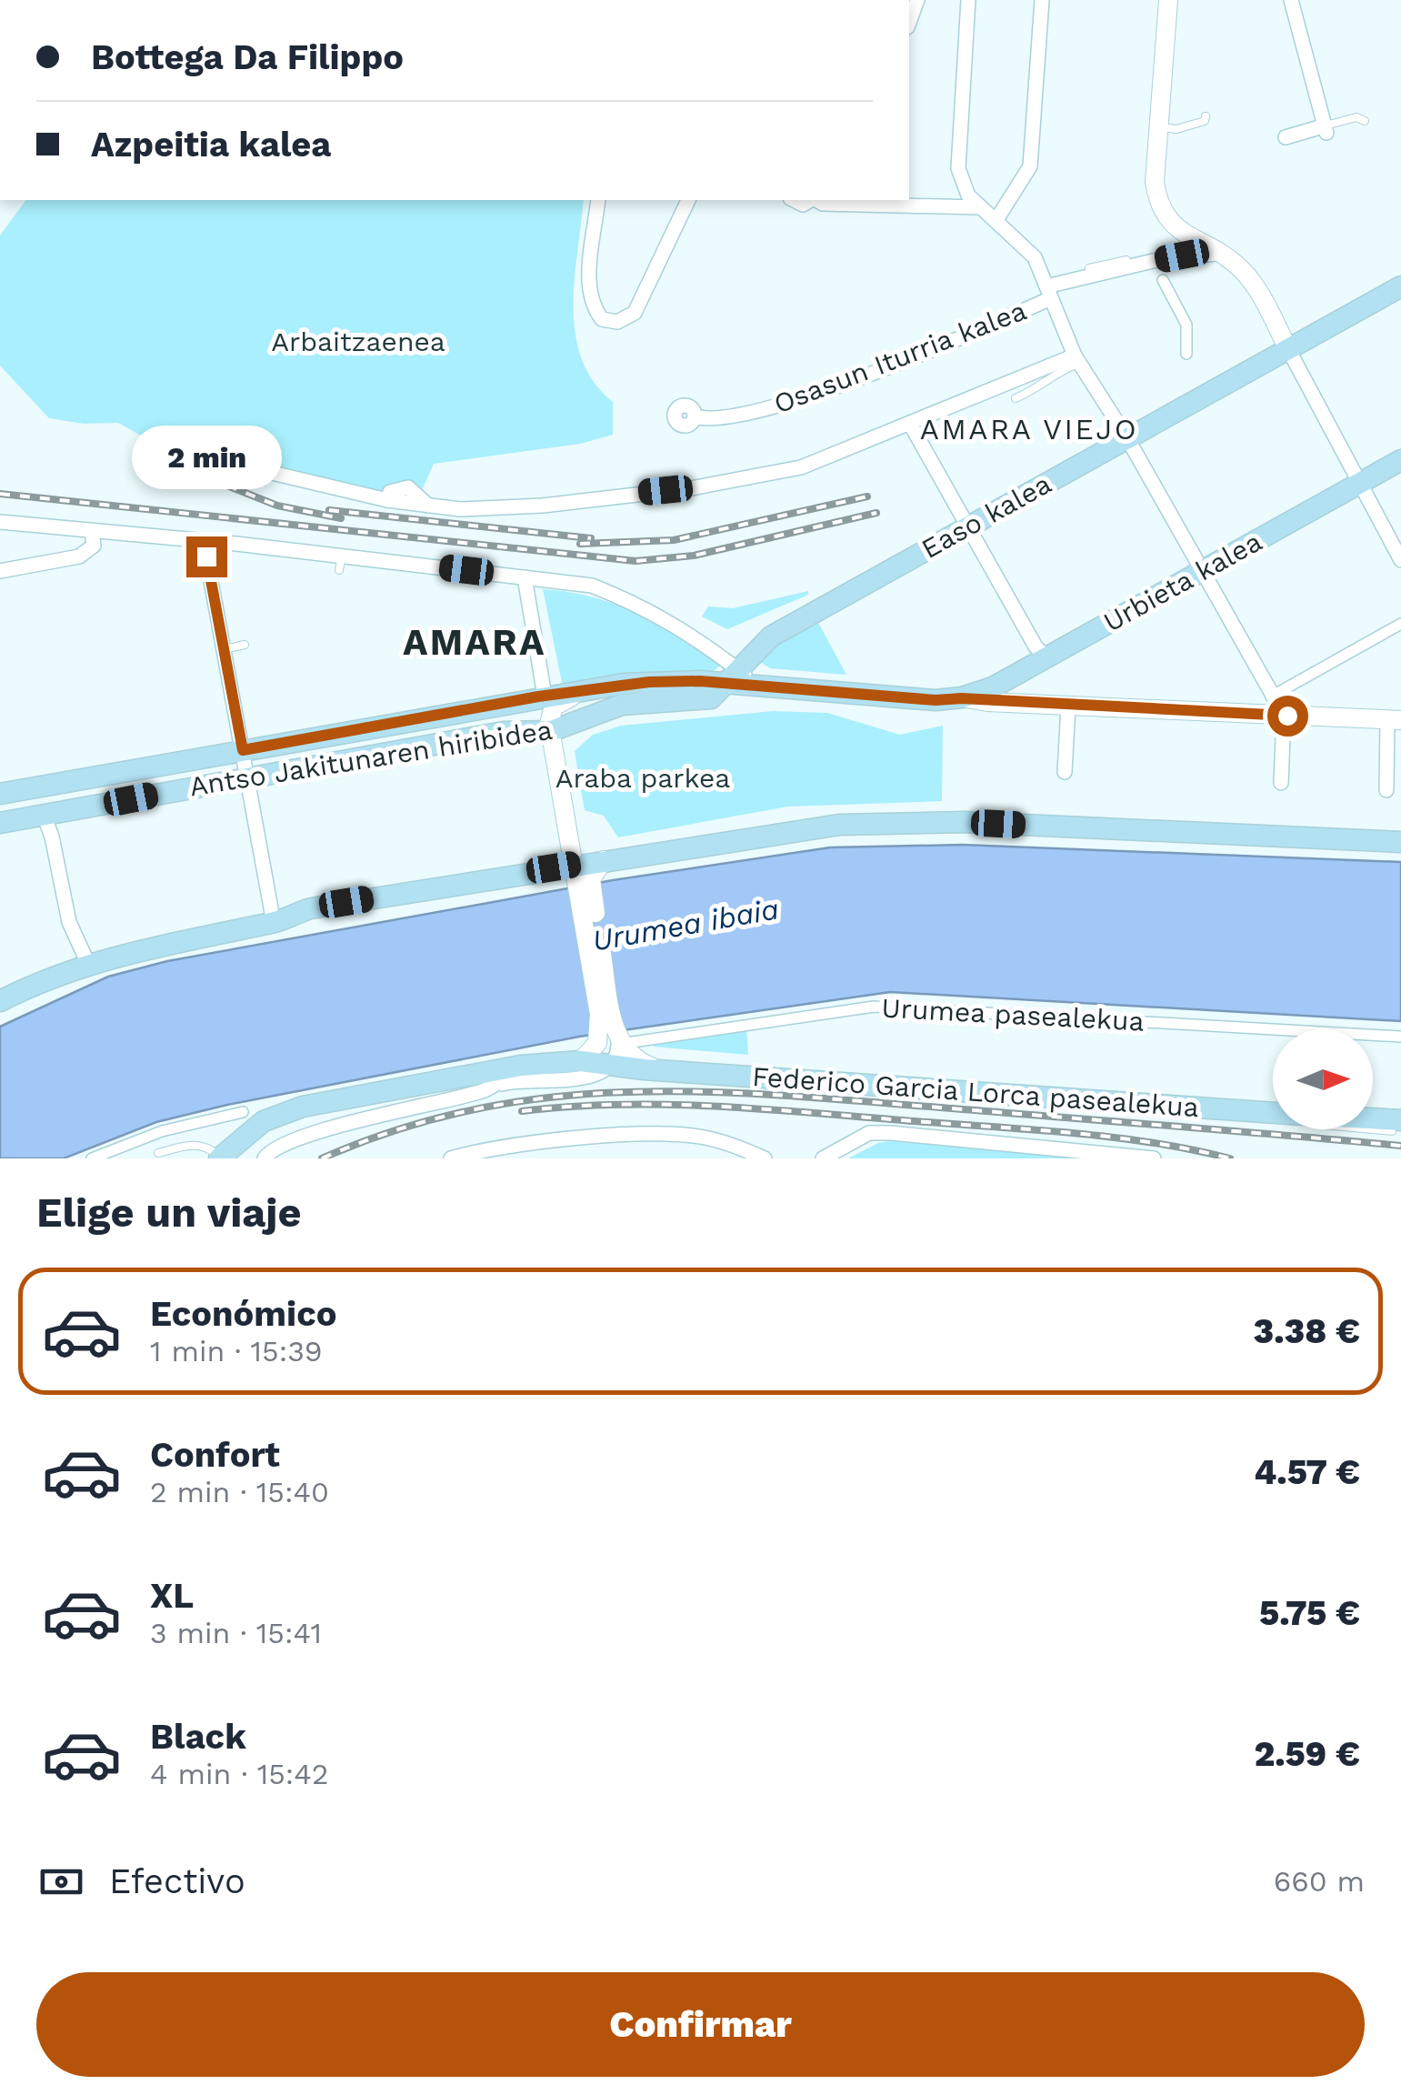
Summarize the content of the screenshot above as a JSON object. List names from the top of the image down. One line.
{"streets":{"main road":["Easo kalea","Urbieta kalea","Antso Jakitunaren hiribidea","Urumea pasealekua","Federico Garcia Lorca pasealekua"],"street":["Osasun Iturria kalea"]},"crossings":[["Easo kalea","Antso Jakitunaren hiribidea"],["Urbieta kalea","Antso Jakitunaren hiribidea"],["Urumea pasealekua","Federico Garcia Lorca pasealekua"]],"districts":["AMARA VIEJO","AMARA"],"water":["Urumea ibaia"],"parks":["Arbaitzaenea","Araba parkea"],"north":"right","page":{"banner":["Bottega Da Filippo","Azpeitia kalea"],"bubble":"2 min","heading":"Elige un viaje","list":[{"name":"Económico","note":"1 min · 15:39","value":"3.38 €"},{"name":"Confort","note":"2 min · 15:40","value":"4.57 €"},{"name":"XL","note":"3 min · 15:41","value":"5.75 €"},{"name":"Black","note":"4 min · 15:42","value":"2.59 €"}],"pay":["Efectivo","660 m"],"buttons":"Confirmar"}}
